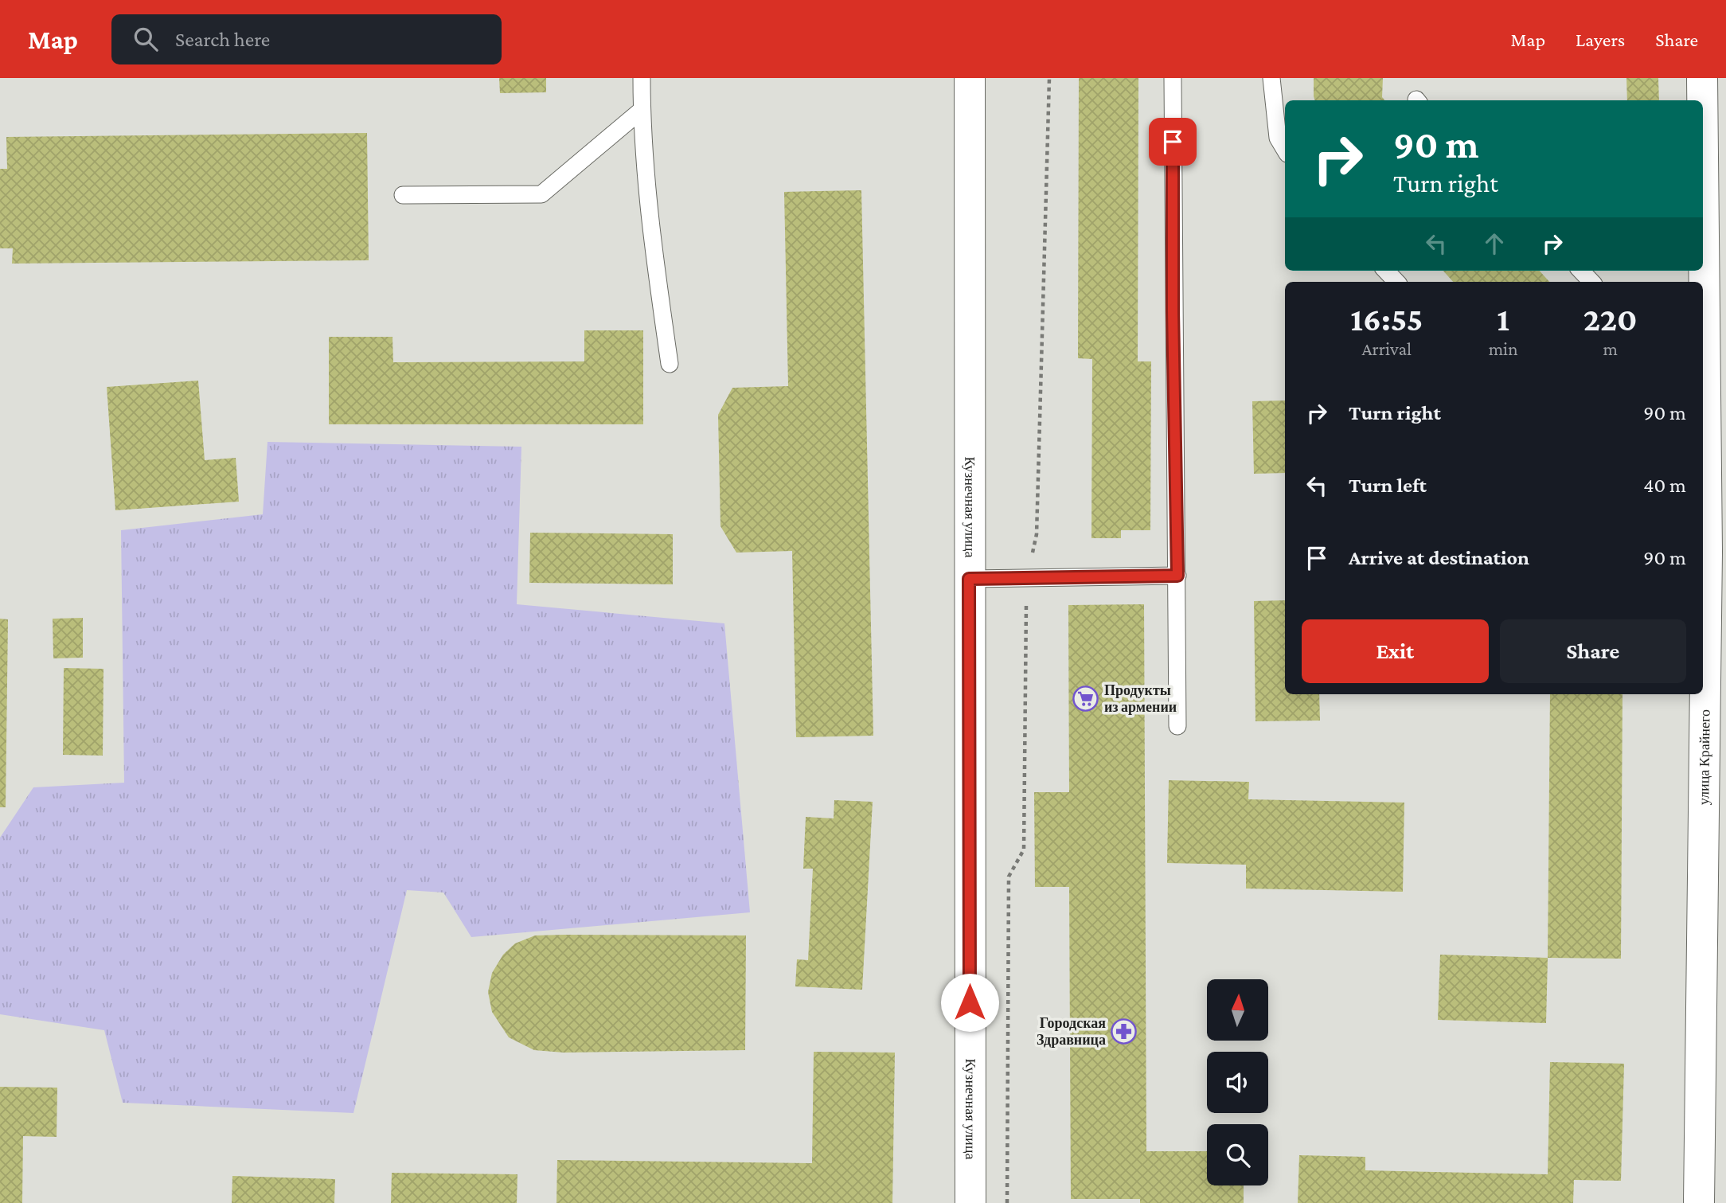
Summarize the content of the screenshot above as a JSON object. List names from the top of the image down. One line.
{"streets":{"street":["Кузнечная улица","улица Крайнего"]},"places":{"supermarket":["Продукты из армении"],"pharmacy":["Городская Здравница"]},"north":"top","page":{"header":"Map","search":"Search here","nav":["Map","Layers","Share"],"turn":["90 m","Turn right"],"eta":["16:55","Arrival","1","min","220","m"],"list":[{"name":"Turn right","value":"90 m"},{"name":"Turn left","value":"40 m"},{"name":"Arrive at destination","value":"90 m"}],"buttons":["Exit","Share"]}}
